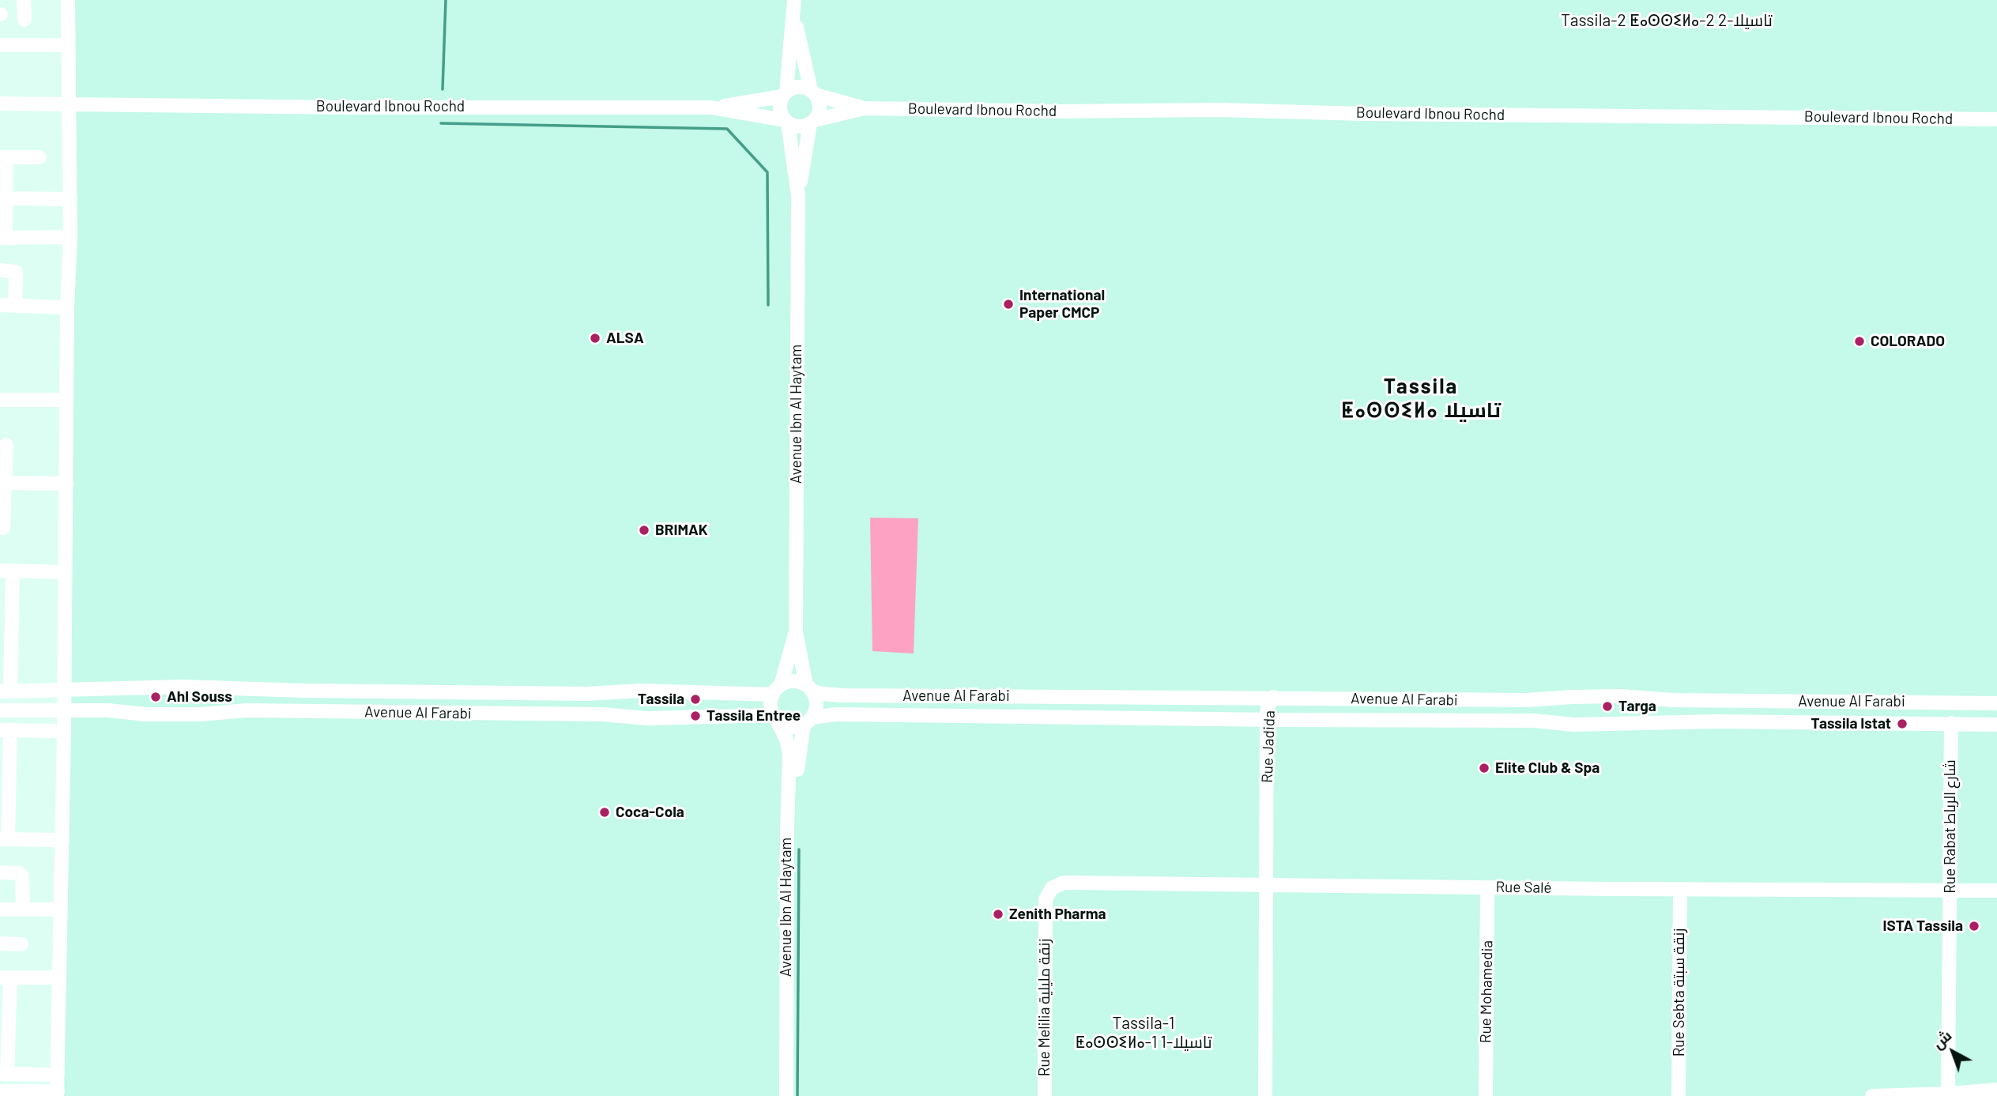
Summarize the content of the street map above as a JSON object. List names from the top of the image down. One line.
{"streets":{"street":["Boulevard Ibnou Rochd","Avenue Ibn Al Haytam","Avenue Al Farabi","Rue Jadida","Rue Rabat شارع الرباط","Rue Salé","Rue Mohamedia","Rue Sebta زنقة سبتة","Rue Melilia زنقة مليلية"]},"crossings":[["Boulevard Ibnou Rochd","Avenue Ibn Al Haytam"],["Avenue Ibn Al Haytam","Avenue Al Farabi"],["Avenue Al Farabi","Rue Jadida"],["Avenue Al Farabi","Rue Rabat شارع الرباط"],["Rue Jadida","Rue Salé"],["Rue Rabat شارع الرباط","Rue Salé"],["Rue Salé","Rue Mohamedia"],["Rue Salé","Rue Sebta زنقة سبتة"],["Rue Salé","Rue Melilia زنقة مليلية"]],"districts":["Tassila-2 ⵟⴰⵙⵙⵉⵍⴰ-2 2-تاسيلا","Tassila ⵟⴰⵙⵙⵉⵍⴰ تاسيلا","Tassila-1 ⵟⴰⵙⵙⵉⵍⴰ-1 1-تاسيلا"],"places":["International Paper CMCP","ALSA","COLORADO","BRIMAK","Ahl Souss","Tassila","Targa","Tassila Entree","Tassila Istat","Elite Club & Spa","Coca-Cola","Zenith Pharma","ISTA Tassila"],"north":"top left"}
